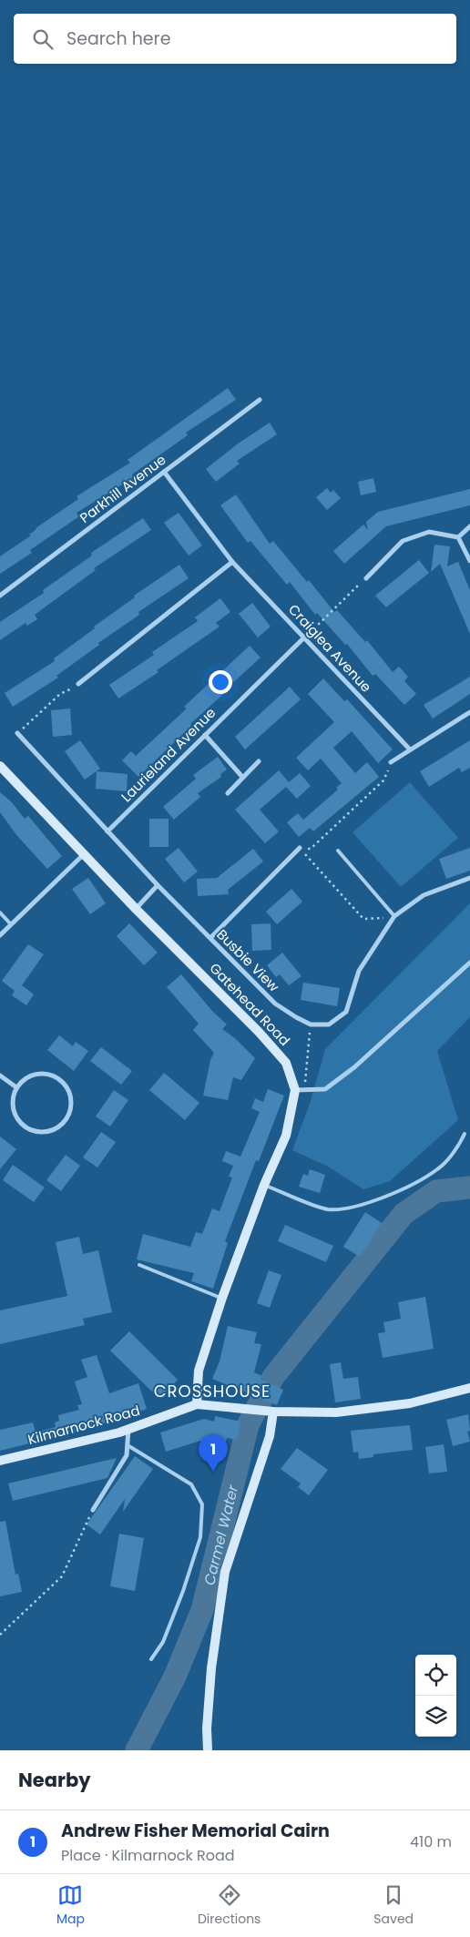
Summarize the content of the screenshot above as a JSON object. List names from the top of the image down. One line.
{"streets":{"main road":["Gatehead Road","Kilmarnock Road"],"street":["Parkhill Avenue","Craiglea Avenue","Laurieland Avenue","Busbie View"]},"crossings":[["Parkhill Avenue","Craiglea Avenue"],["Craiglea Avenue","Laurieland Avenue"],["Laurieland Avenue","Busbie View"],["Gatehead Road","Kilmarnock Road"]],"districts":["CROSSHOUSE"],"water":["Carmel Water"],"page":{"search":"Search here","pins":"1","heading":"Nearby","list":[{"mark":"1","name":"Andrew Fisher Memorial Cairn","note":"Place · Kilmarnock Road","value":"410 m"}],"nav":["Map","Directions","Saved"]}}
